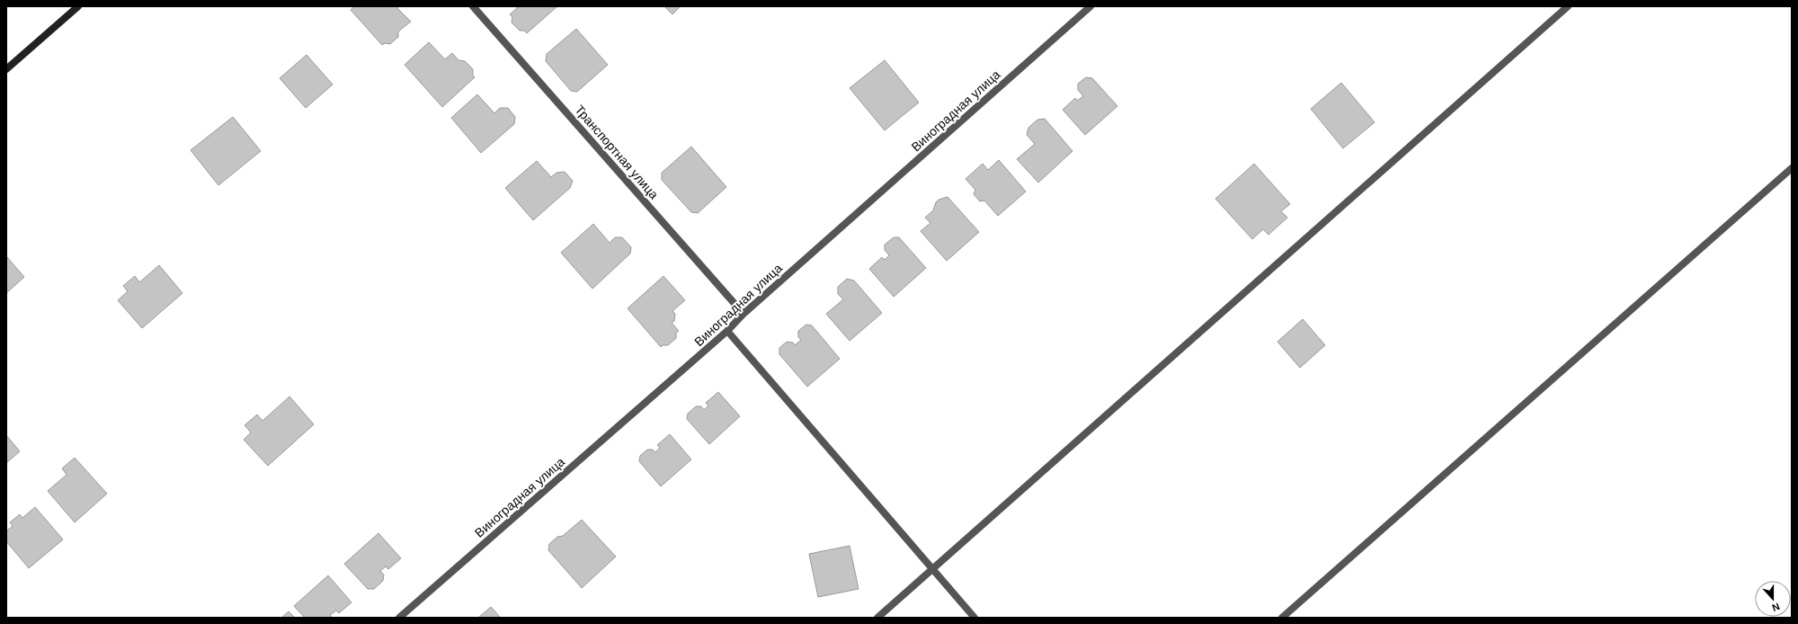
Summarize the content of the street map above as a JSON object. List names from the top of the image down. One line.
{"streets":{"street":["Виноградная улица","Транспортная улица"]},"crossings":[["Виноградная улица","Транспортная улица"]],"north":"bottom"}
